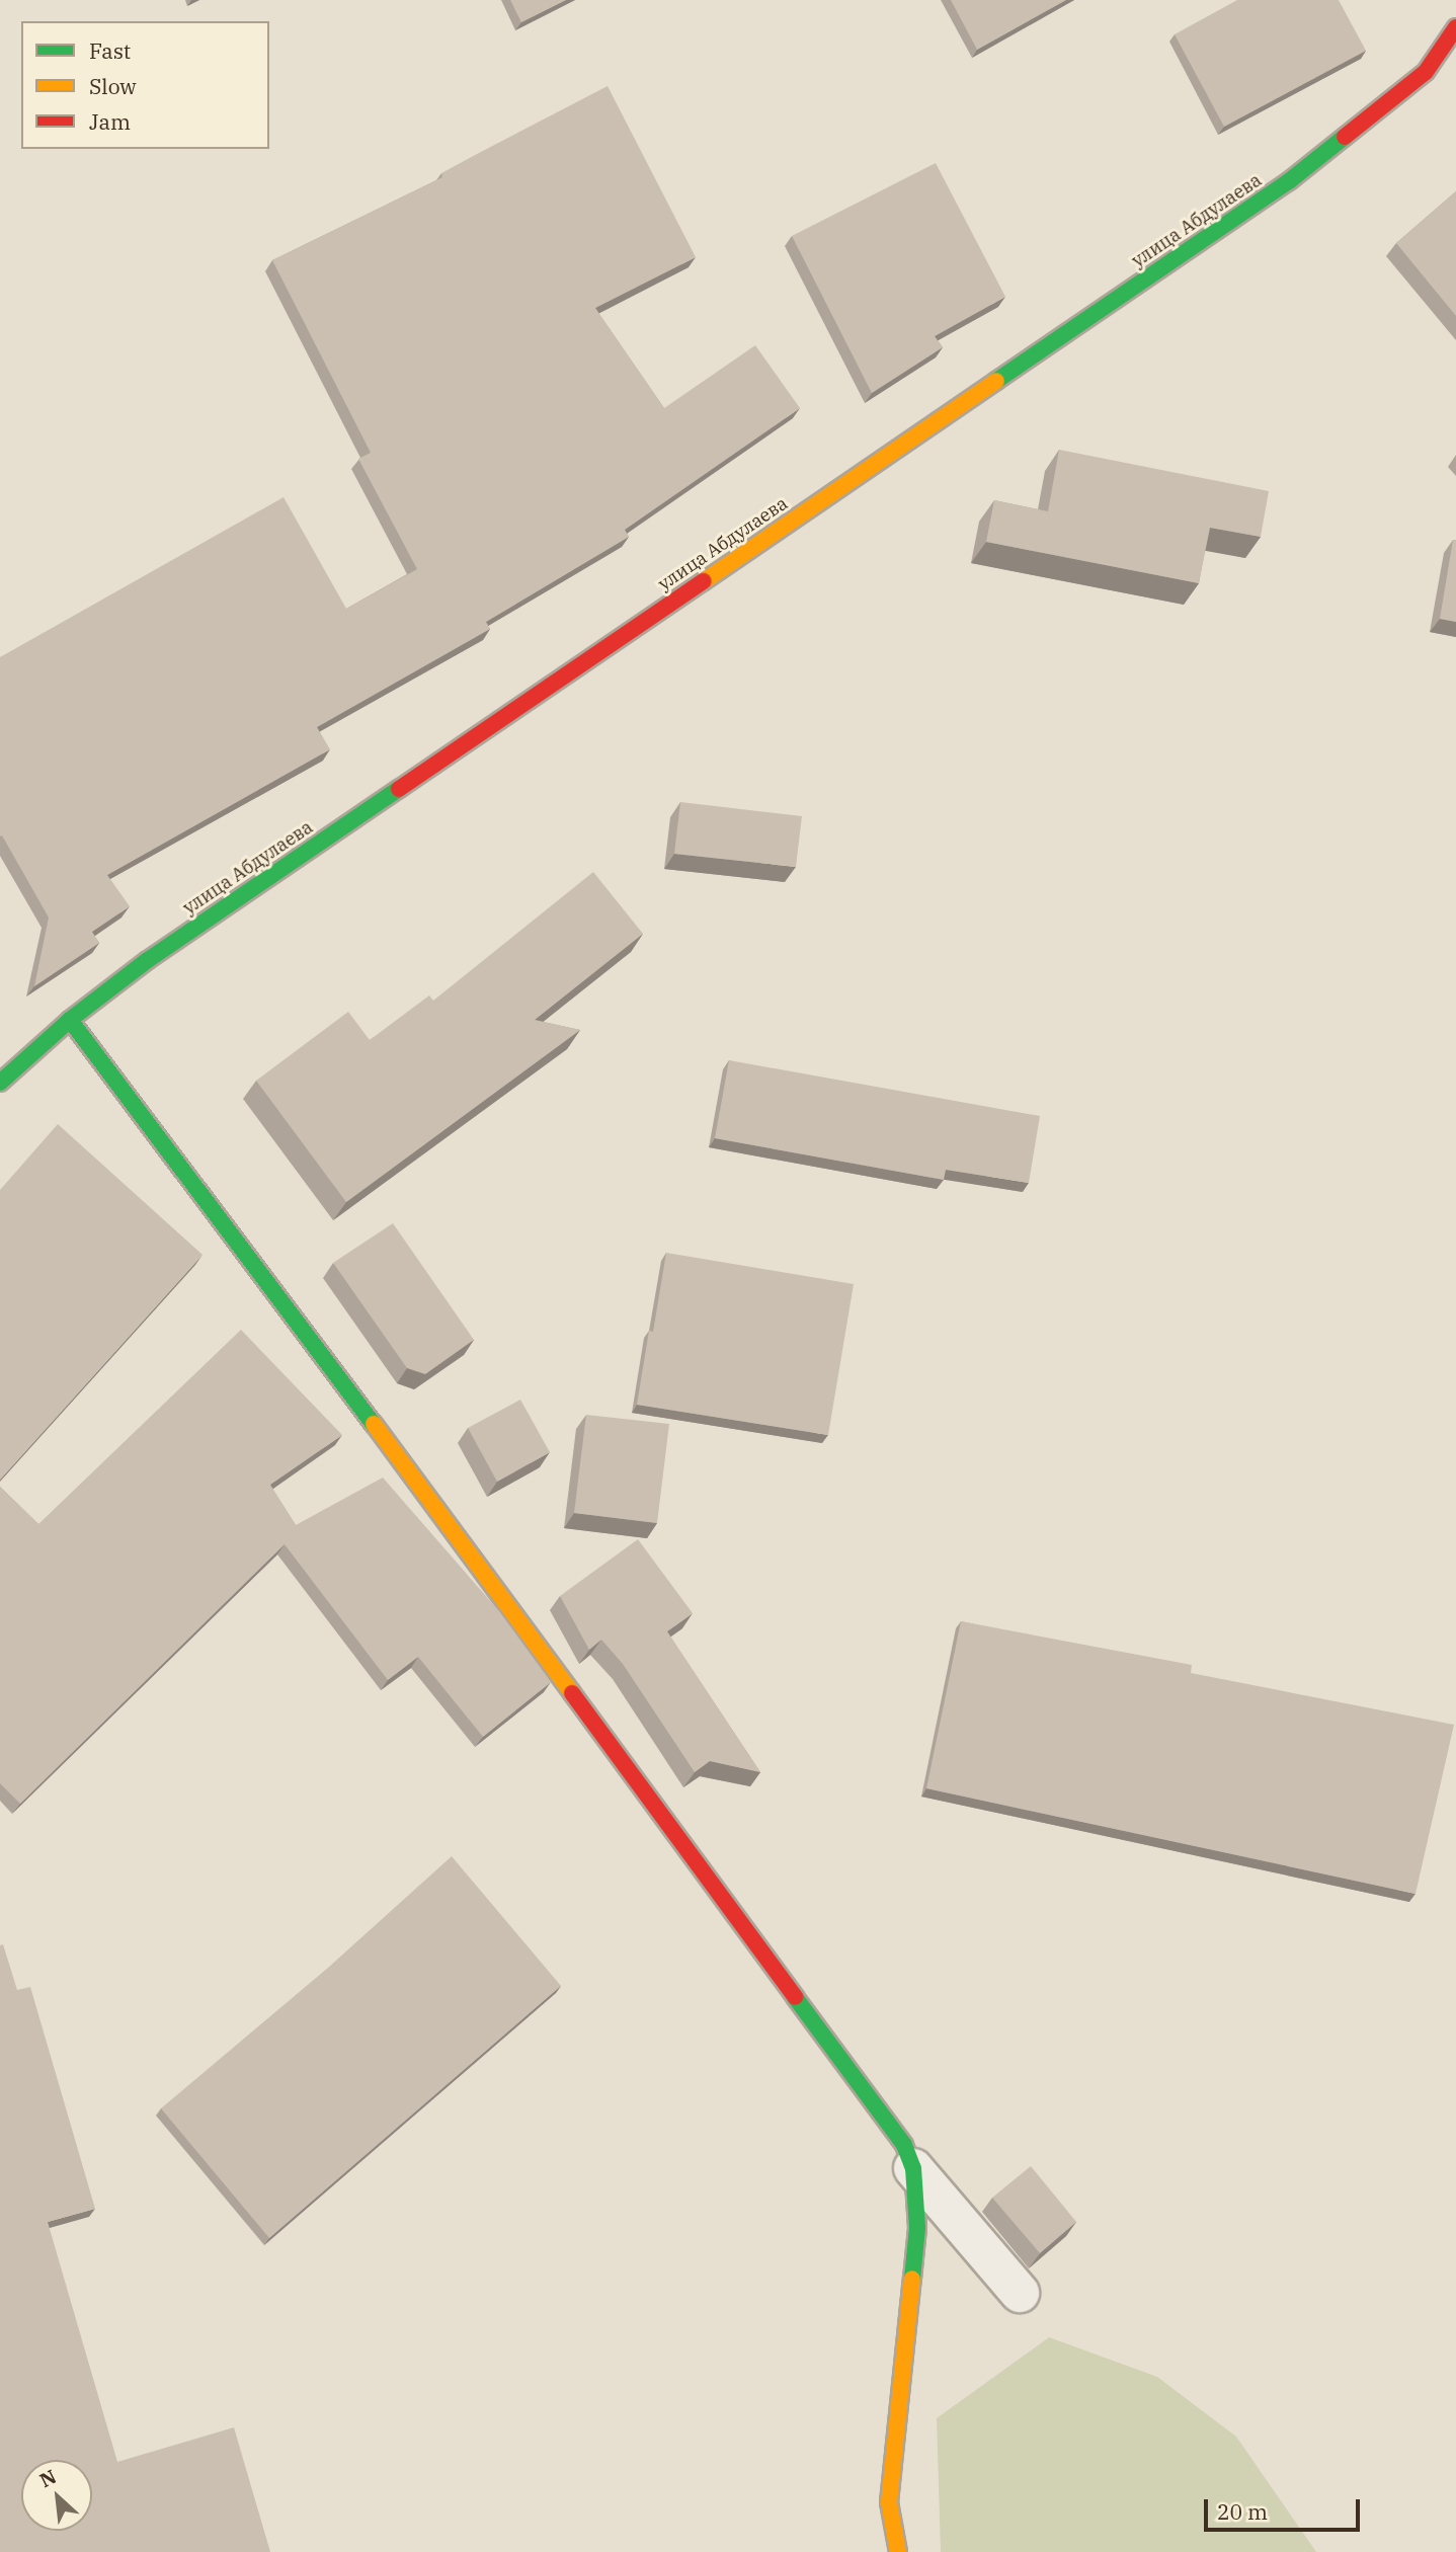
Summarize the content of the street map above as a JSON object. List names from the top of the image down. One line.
{"streets":{"street":["улица Абдулаева"]},"legend":["Fast","Slow","Jam"],"scale_bar":"20 m","north":"top left"}
